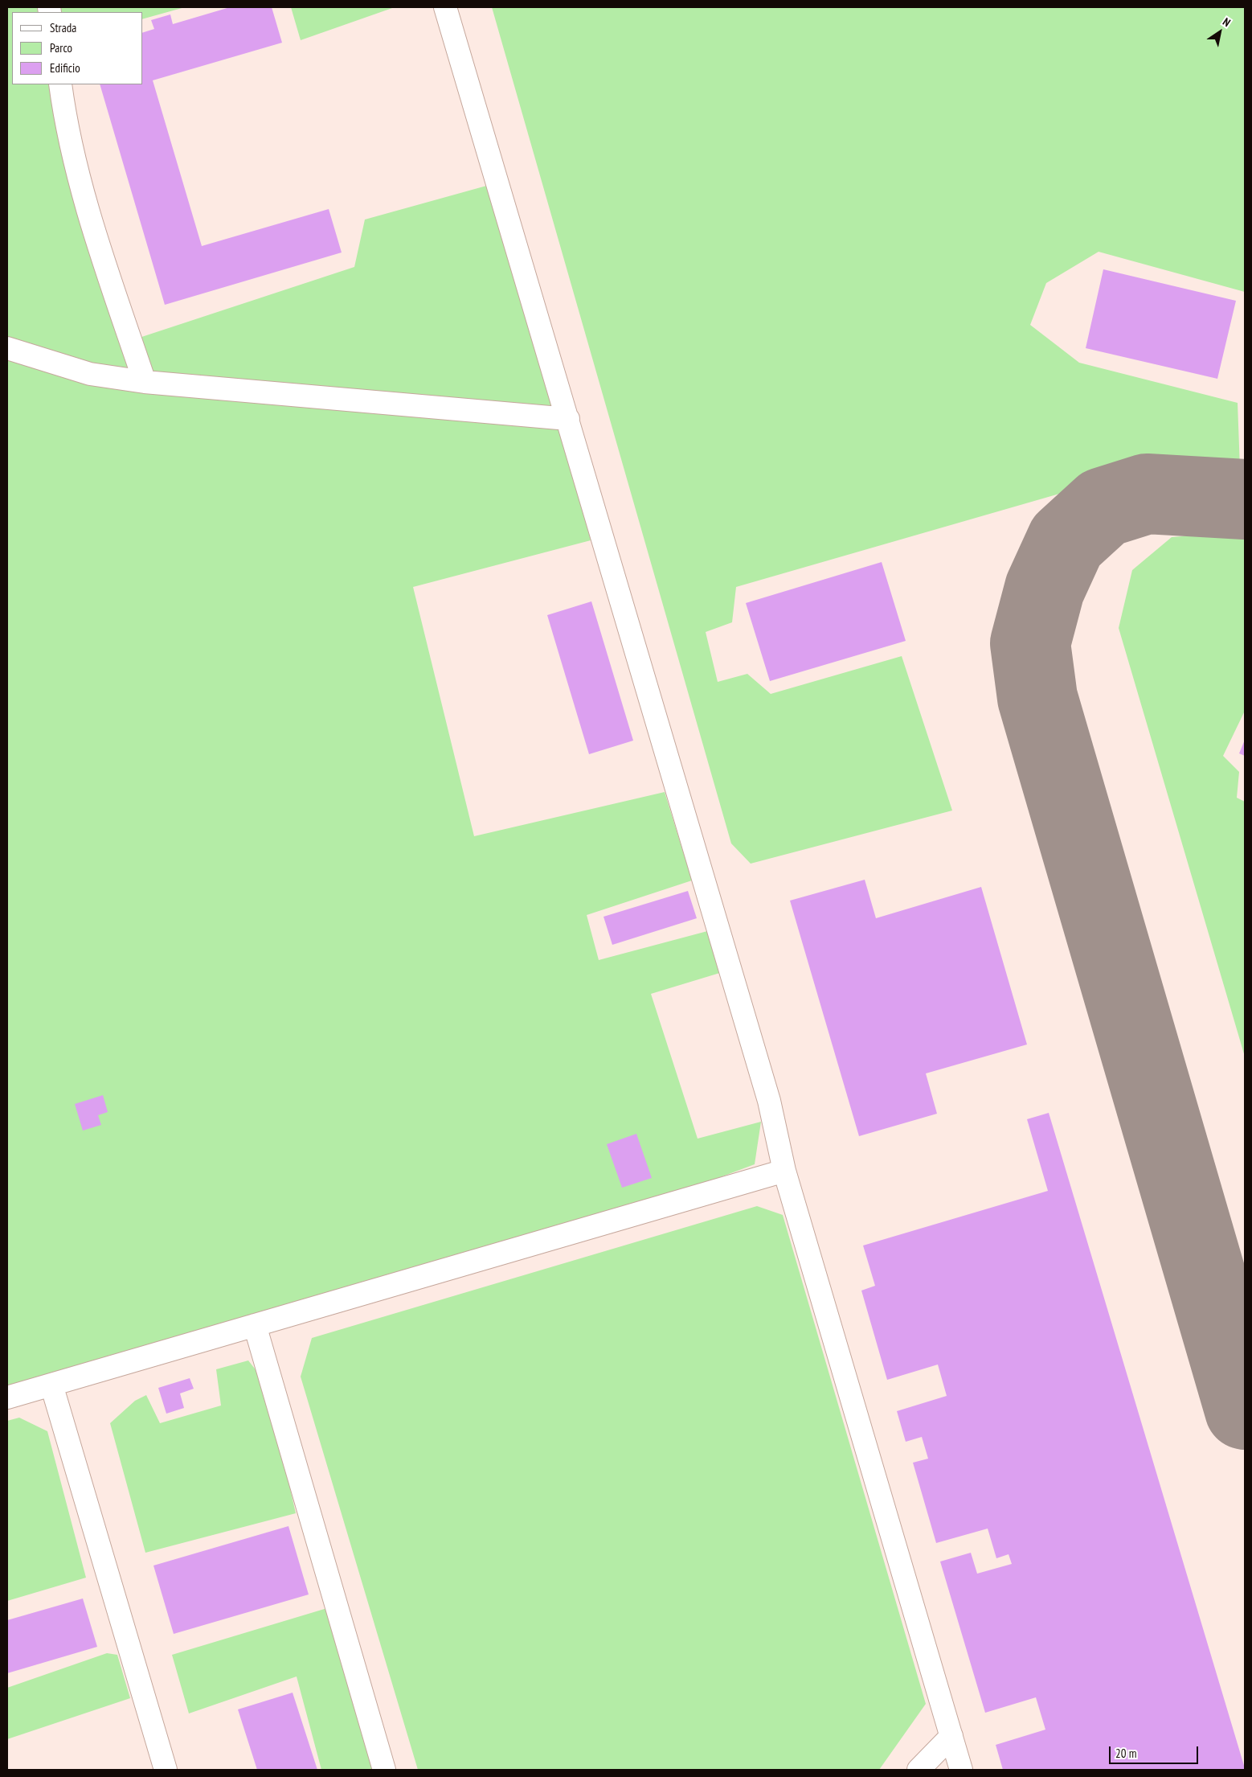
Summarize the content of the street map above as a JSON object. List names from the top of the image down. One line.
{"legend":["Strada","Parco","Edificio"],"scale_bar":"20 m","north":"top right"}
